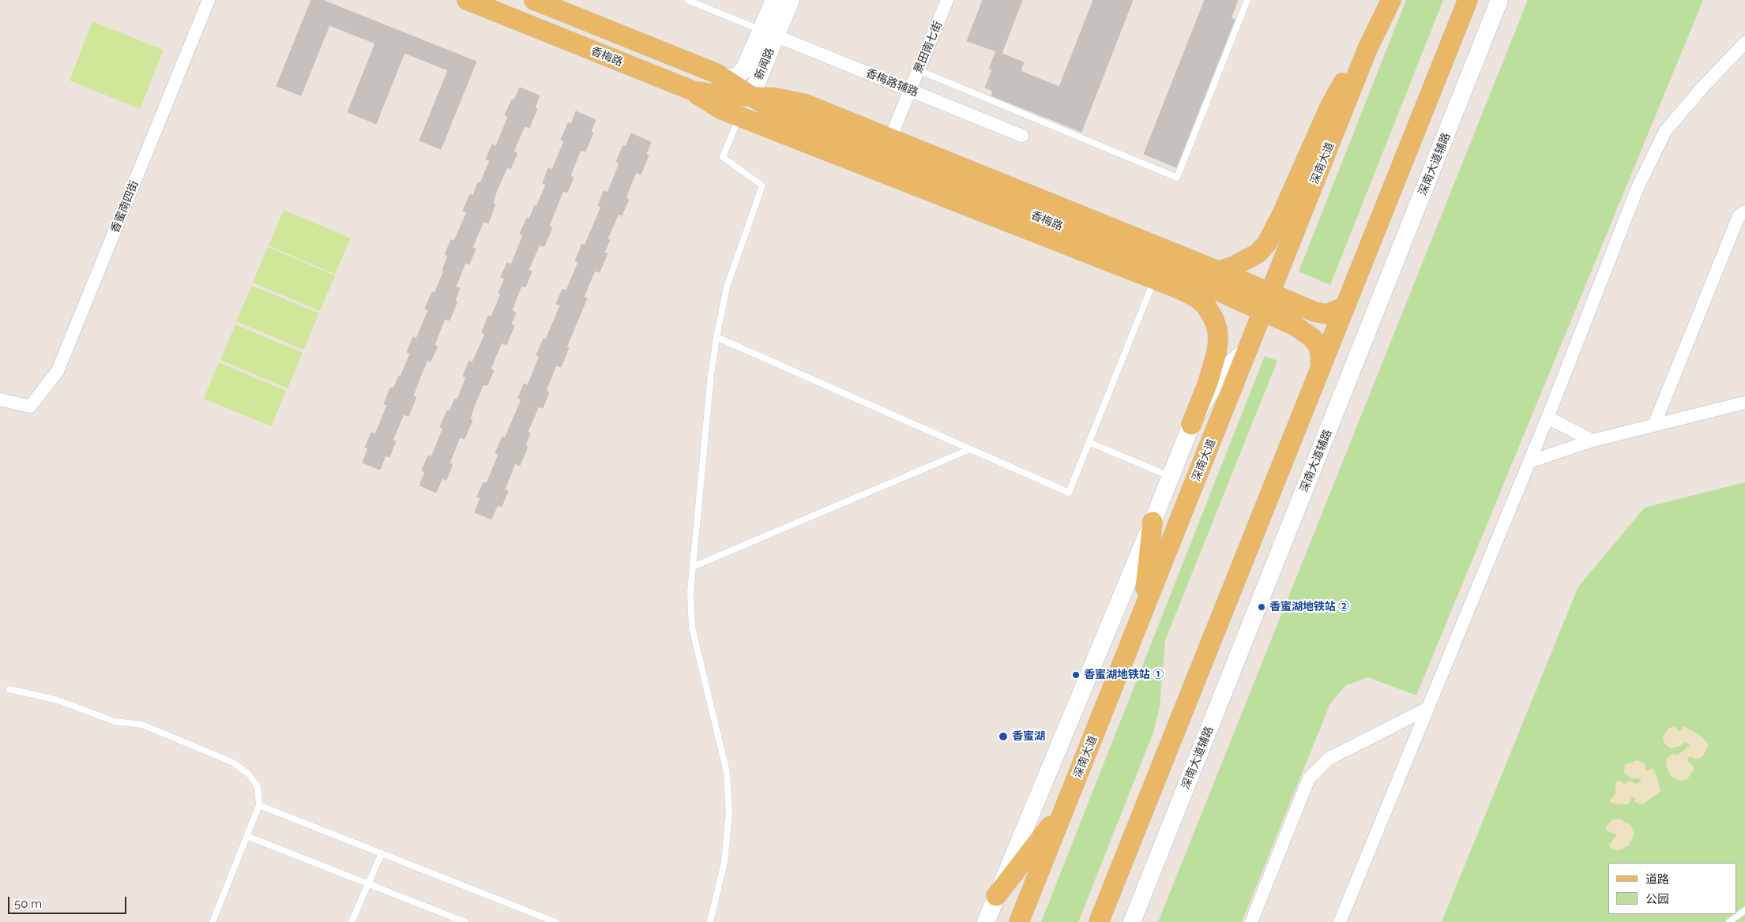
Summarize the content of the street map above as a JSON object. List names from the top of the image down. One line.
{"streets":{"main road":["香梅路","新闻路","深南大道","深南大道辅路"],"street":["景田南七街","香梅路辅路","香蜜南四街"]},"crossings":[["景田南七街","香梅路"],["景田南七街","香梅路辅路"],["香梅路","新闻路"],["香梅路","深南大道"],["新闻路","香梅路辅路"]],"places":["香蜜湖地铁站 ②","香蜜湖地铁站 ①","香蜜湖"],"legend":["道路","公园"],"scale_bar":"50 m"}
